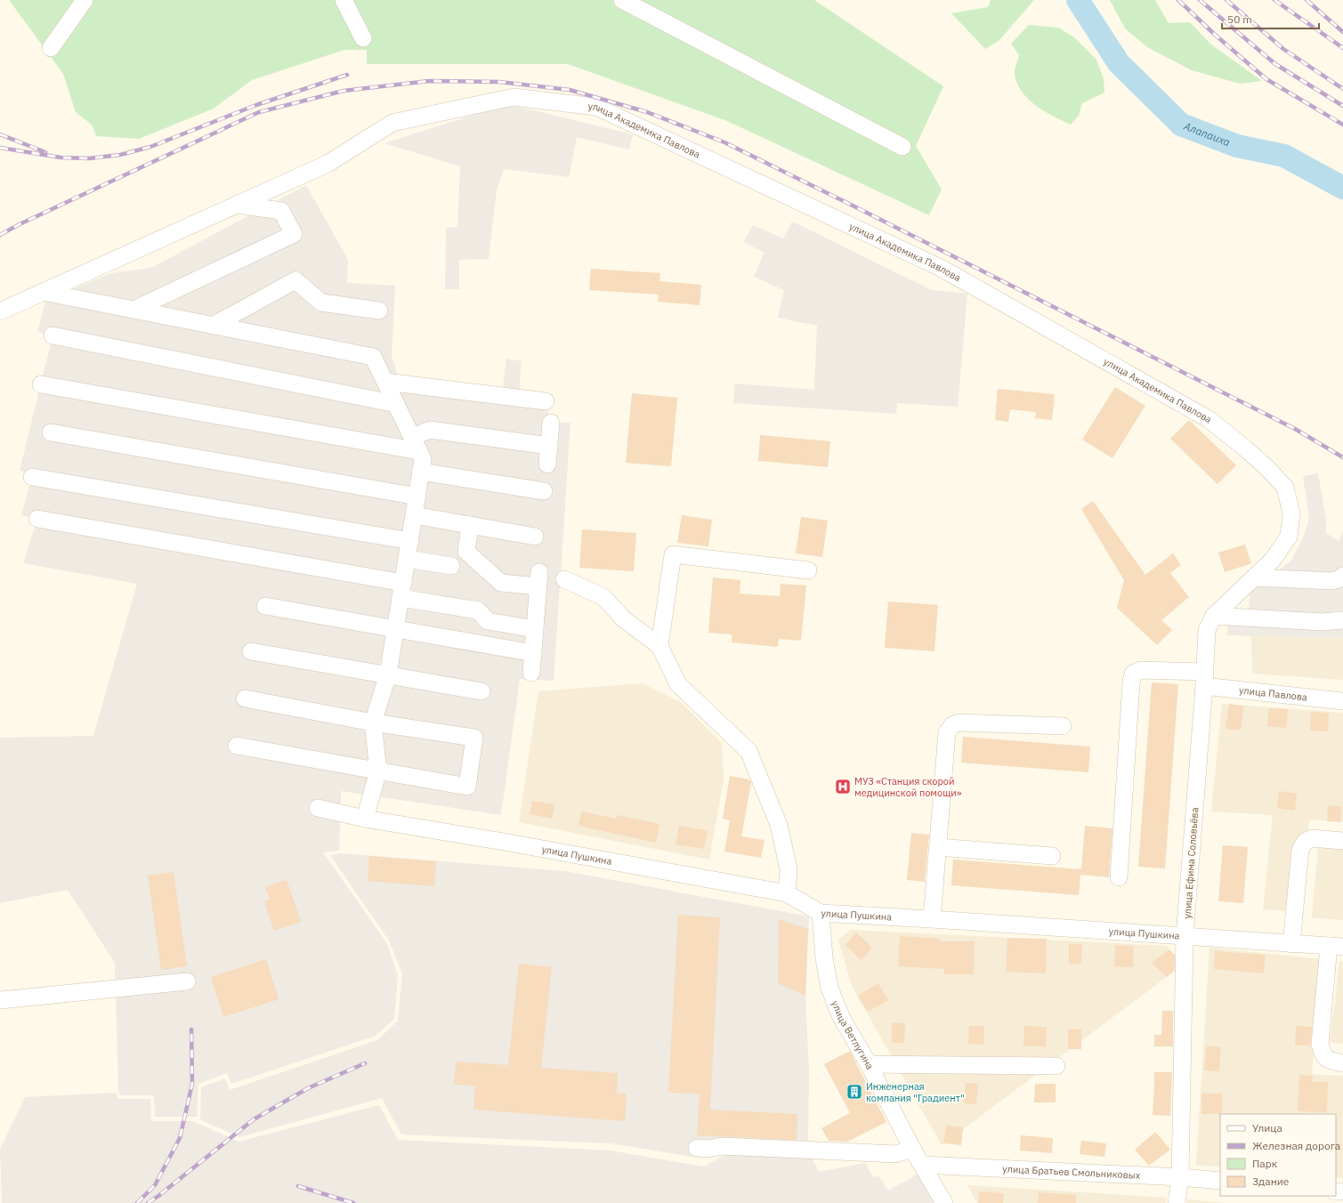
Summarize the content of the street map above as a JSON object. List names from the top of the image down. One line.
{"streets":{"street":["улица Академика Павлова","улица Павлова","улица Пушкина","улица Ефима Соловьёва","улица Ветлугина","улица Братьев Смольниковых"]},"crossings":[["улица Академика Павлова","улица Ефима Соловьёва"],["улица Павлова","улица Ефима Соловьёва"],["улица Пушкина","улица Ефима Соловьёва"],["улица Пушкина","улица Ветлугина"],["улица Ефима Соловьёва","улица Братьев Смольниковых"],["улица Ветлугина","улица Братьев Смольниковых"]],"water":["Алапаиха"],"places":{"hospital":["МУЗ «Станция скорой медицинской помощи»"],"building":["Инженерная компания \"Градиент\""]},"legend":["Улица","Железная дорога","Парк","Здание"],"scale_bar":"50 m"}
